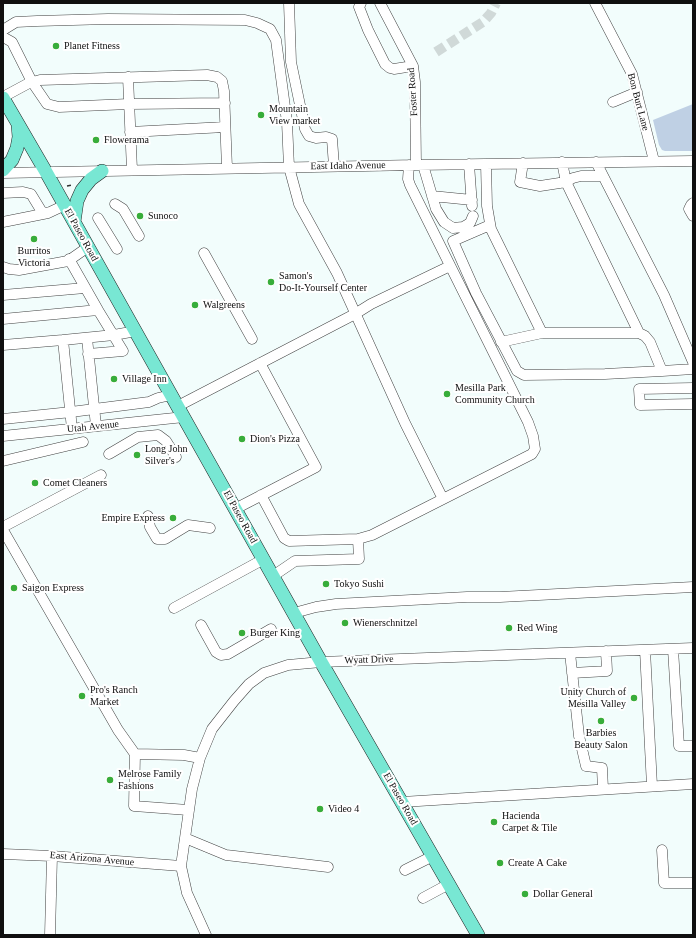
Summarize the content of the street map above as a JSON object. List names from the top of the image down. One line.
{"streets":{"main road":["El Paseo Road"],"street":["Foster Road","Bon Burt Lane","East Idaho Avenue","Utah Avenue","Wyatt Drive","East Arizona Avenue"]},"crossings":[["Foster Road","East Idaho Avenue"],["Bon Burt Lane","East Idaho Avenue"],["East Idaho Avenue","El Paseo Road"],["El Paseo Road","Utah Avenue"],["El Paseo Road","Wyatt Drive"],["Wyatt Drive","East Arizona Avenue"]],"places":["Planet Fitness","Mountain View market","Flowerama","Sunoco","Burritos Victoria","Samon's Do-It-Yourself Center","Walgreens","Village Inn","Mesilla Park Community Church","Dion's Pizza","Long John Silver's","Comet Cleaners","Empire Express","Tokyo Sushi","Saigon Express","Wienerschnitzel","Red Wing","Burger King","Pro's Ranch Market","Unity Church of Mesilla Valley","Barbies Beauty Salon","Melrose Family Fashions","Video 4","Hacienda Carpet & Tile","Create A Cake","Dollar General"]}
